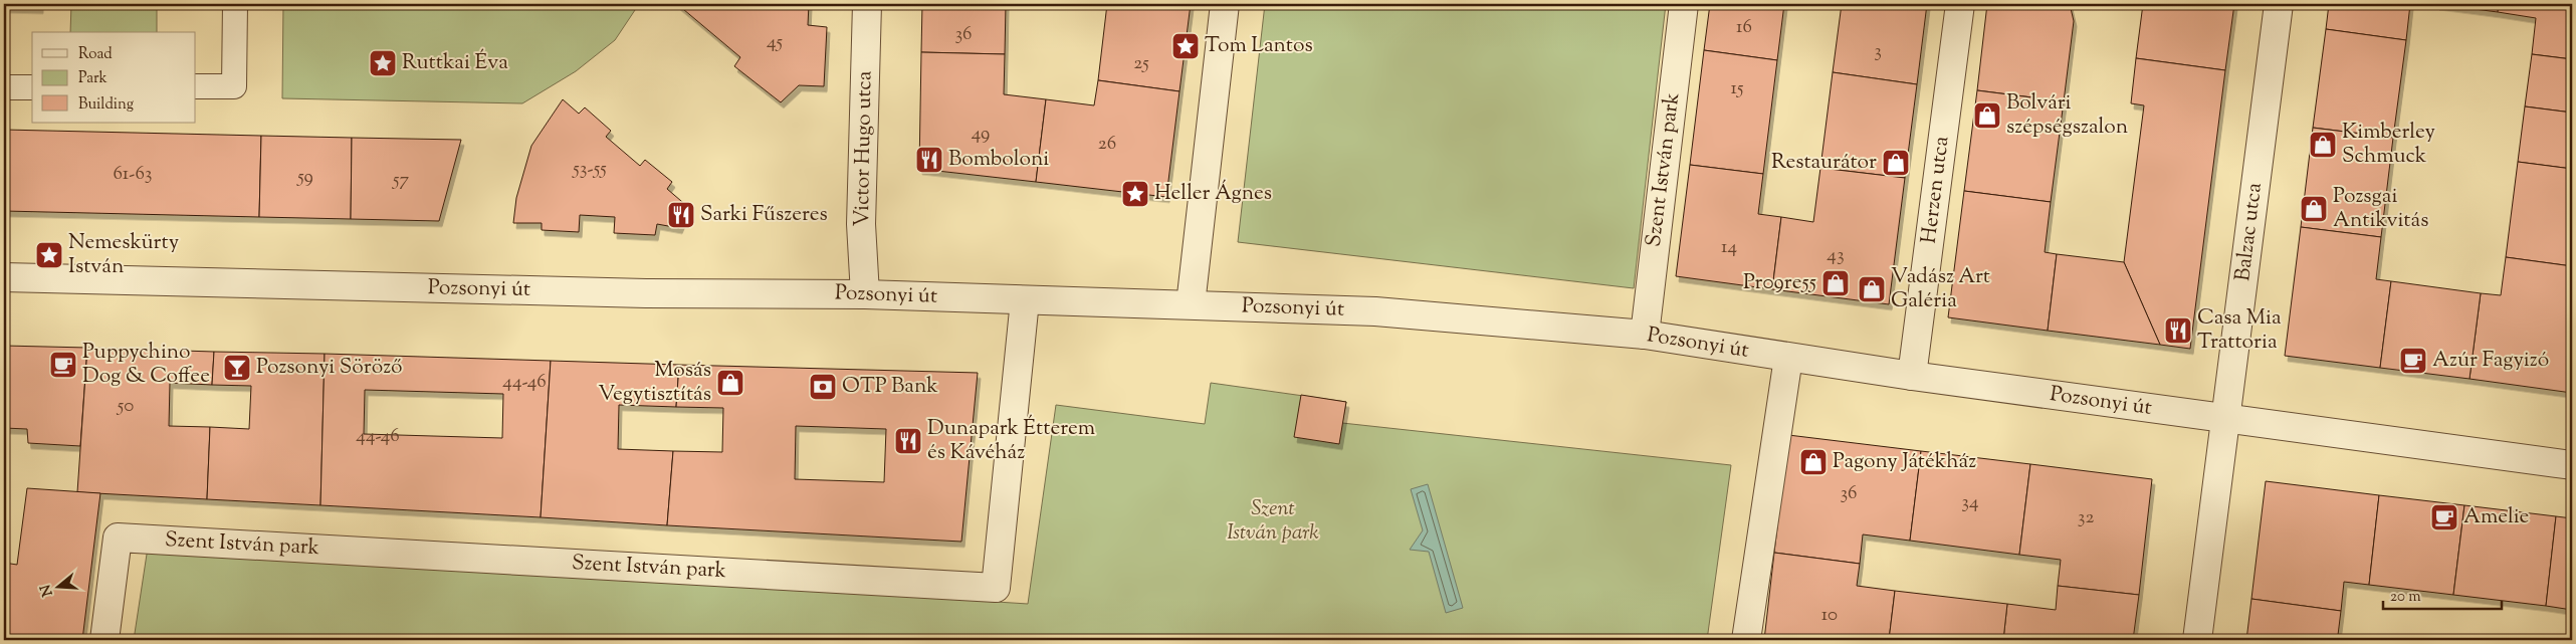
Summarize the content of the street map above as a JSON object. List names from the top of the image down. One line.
{"streets":{"street":["Victor Hugo utca","Szent István park","Herzen utca","Balzac utca","Pozsonyi út"]},"crossings":[["Victor Hugo utca","Pozsonyi út"],["Szent István park","Pozsonyi út"],["Herzen utca","Pozsonyi út"],["Balzac utca","Pozsonyi út"]],"parks":["Szent István park"],"places":{"place":["Tom Lantos","Ruttkai Éva","Heller Ágnes","Nemeskürty István"],"shop":["Bolvári szépségszalon","Kimberley Schmuck","Restaurátor","Pozsgai Antikvitás","Pr09re55","Vadász Art Galéria","Mosás Vegytisztítás","Pagony Játékház"],"restaurant":["Bomboloni","Sarki Fűszeres","Casa Mia Trattoria","Dunapark Étterem és Kávéház"],"cafe":["Azúr Fagyizó","Puppychino Dog & Coffee","Amelie"],"bar":["Pozsonyi Söröző"],"bank":["OTP Bank"]},"house_numbers":["16","36","45","3","25","15","49","26","53-55","61-63","59","57","14","43","44-46","50","44-46","36","34","32","10"],"legend":["Road","Park","Building"],"scale_bar":"20 m","north":"left"}
